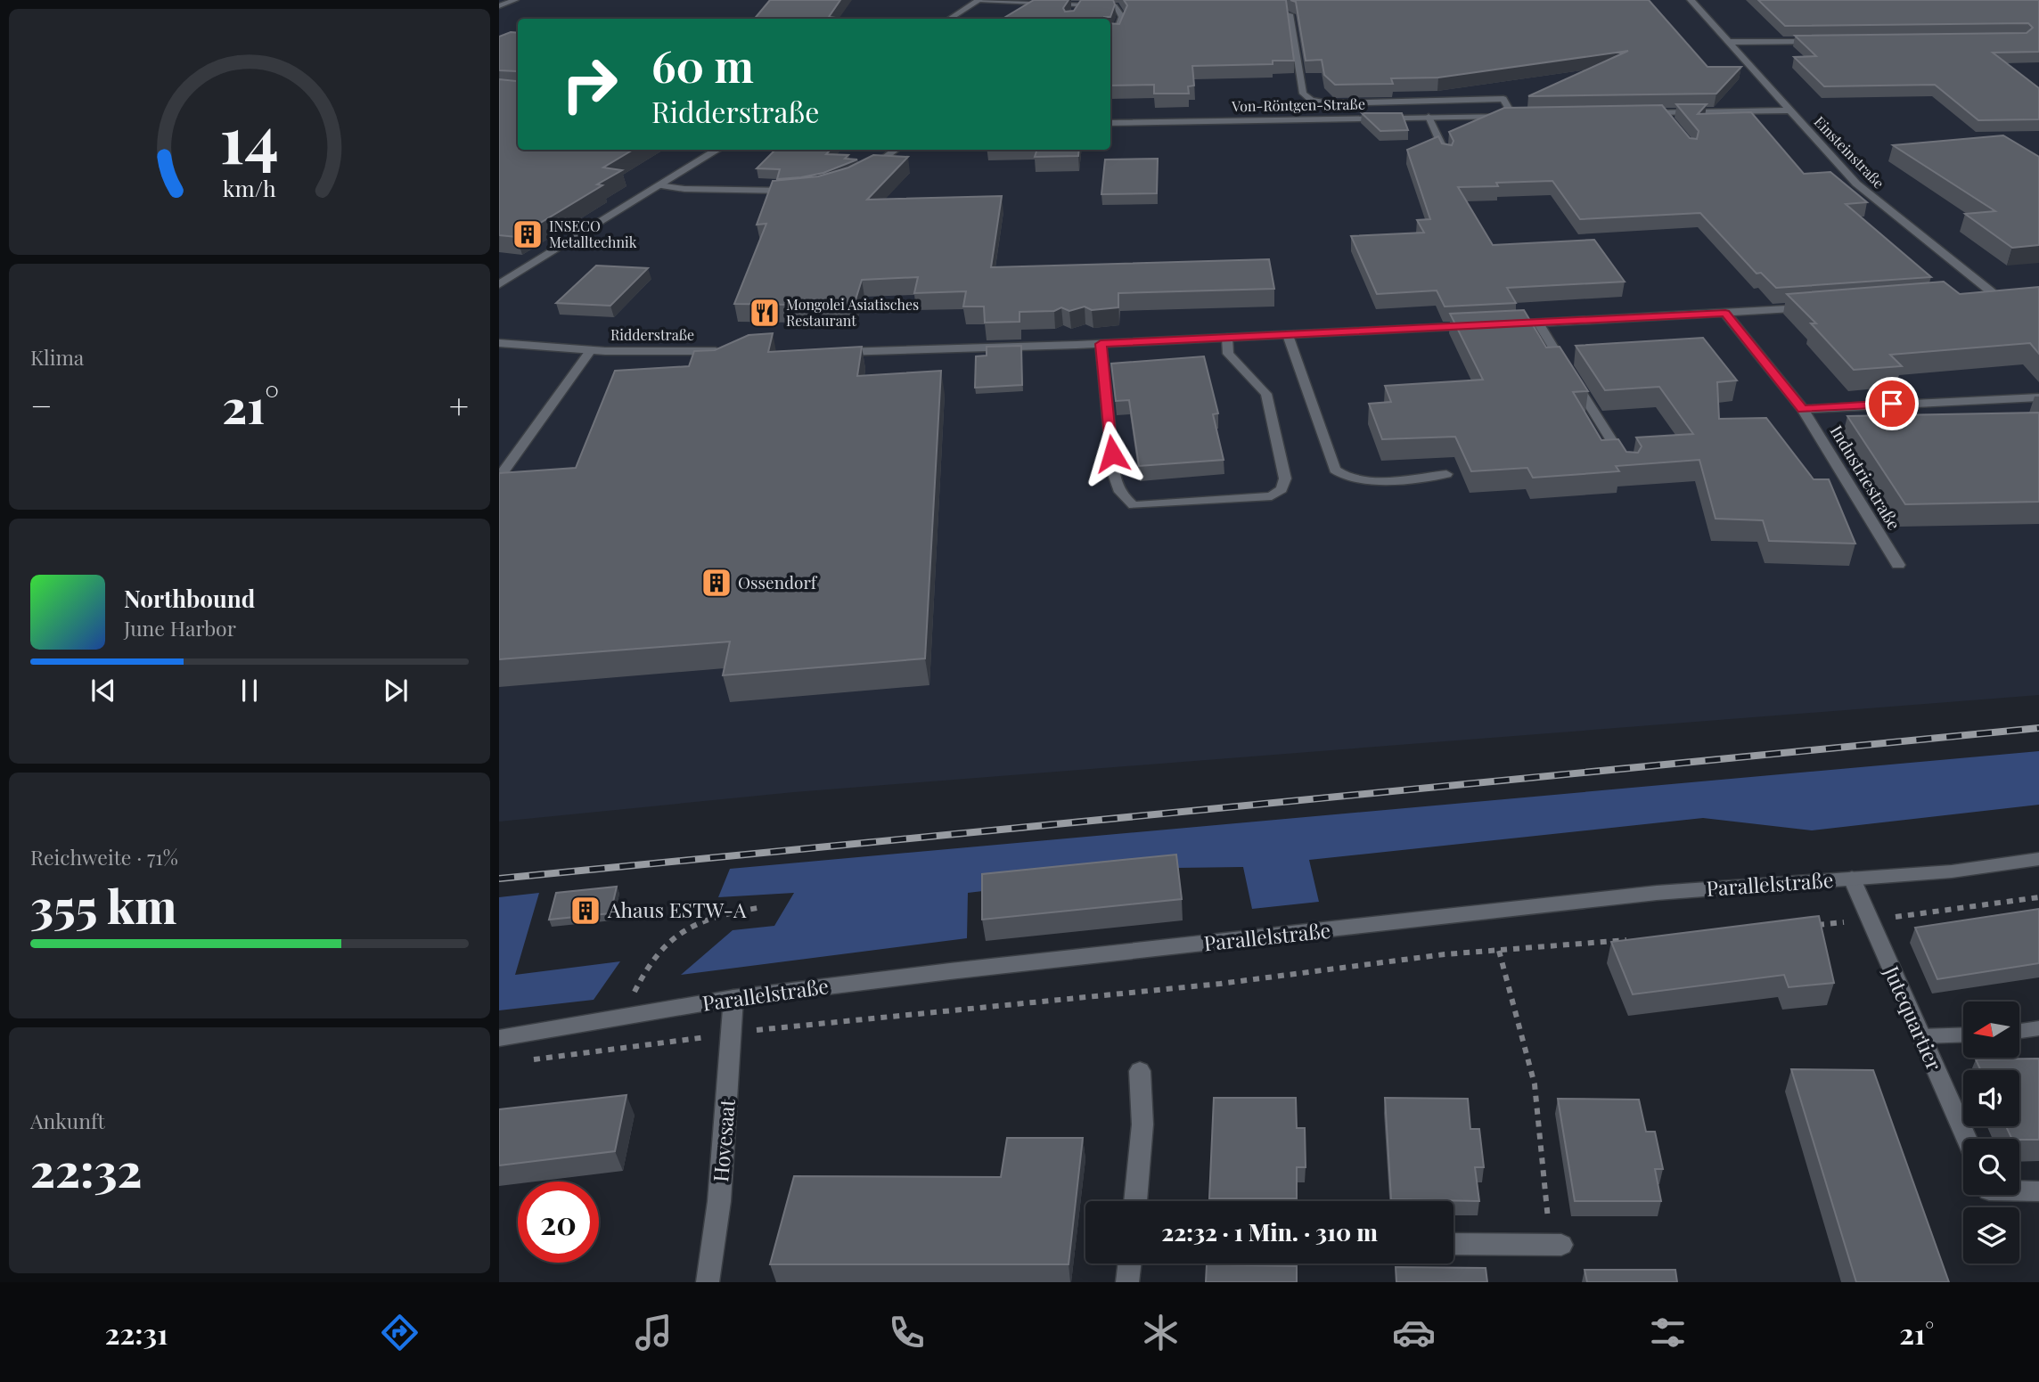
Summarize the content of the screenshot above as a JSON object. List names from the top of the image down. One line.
{"streets":{"street":["Von-Röntgen-Straße","Einsteinstraße","Ridderstraße","Industriestraße","Parallelstraße","Jutequartier","Hovesaat"]},"crossings":[["Parallelstraße","Jutequartier"],["Parallelstraße","Hovesaat"]],"places":{"building":["INSECO Metalltechnik","Ossendorf","Ahaus ESTW-A"],"restaurant":["Mongolei Asiatisches Restaurant"]},"north":"left","page":{"turn":["60 m","Ridderstraße"],"tile":["Klima",["Reichweite · 71%","355 km"],["Ankunft","22:32"]],"heat":["−","21°","+"],"song":["Northbound","June Harbor"],"limit":"20","trip":"22:32 · 1 Min. · 310 m","tabs":["22:31","21°"],"gauge":["14","km/h"]}}
